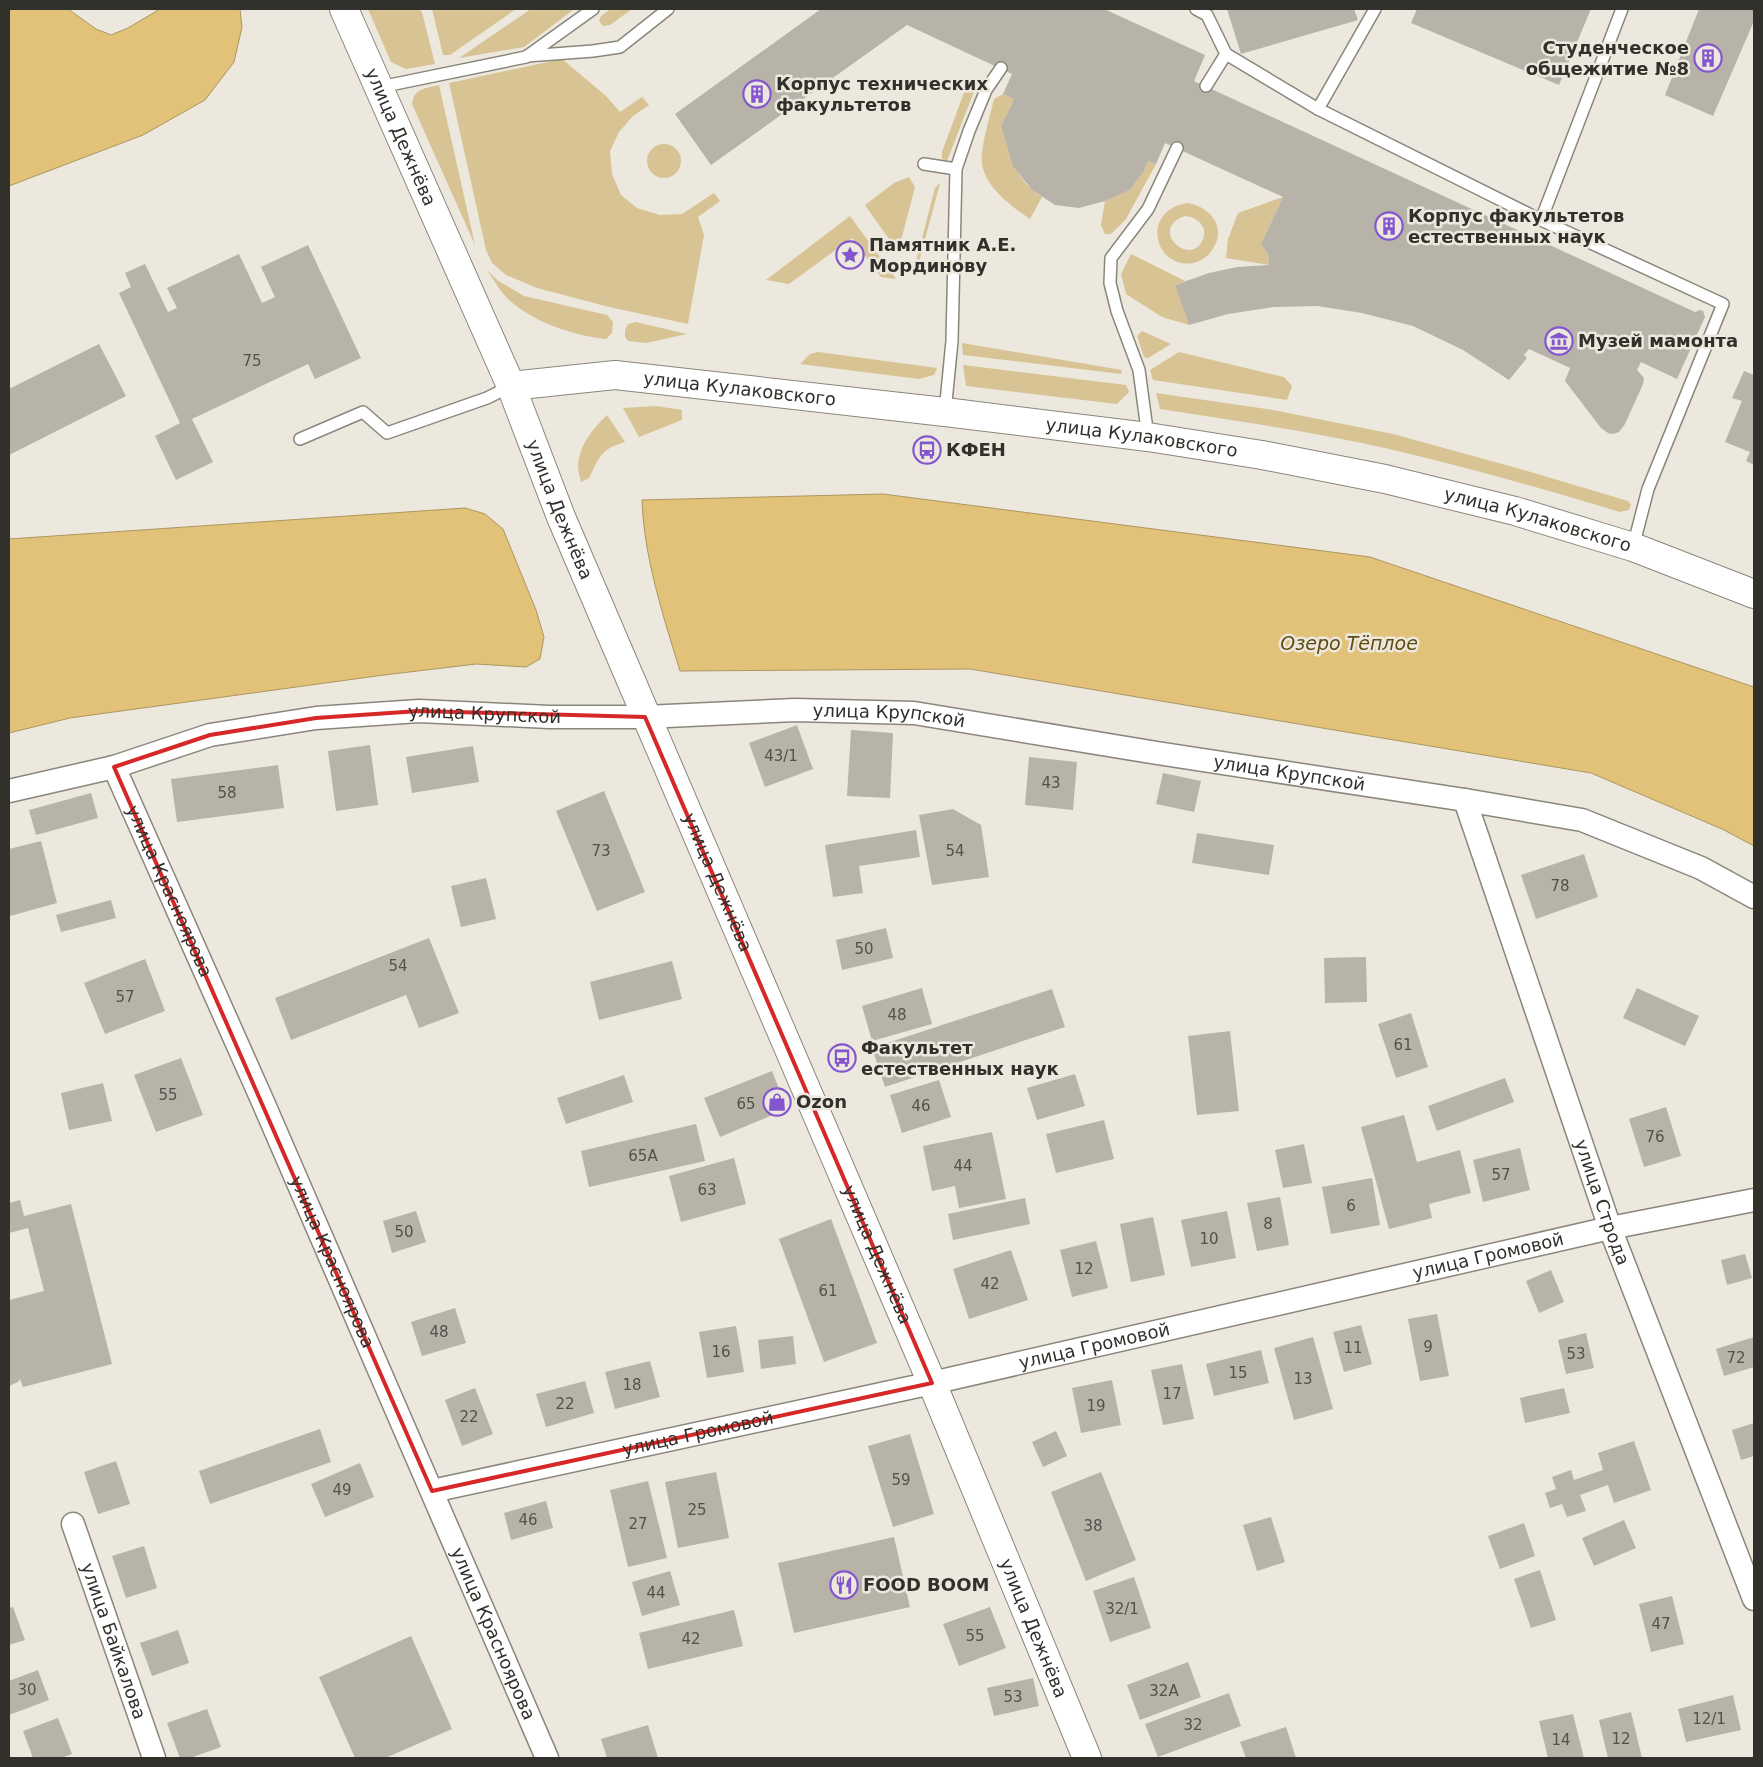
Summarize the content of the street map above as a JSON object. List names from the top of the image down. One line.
{"streets":{"main road":["улица Дежнёва","улица Кулаковского"],"street":["улица Крупской","улица Красноярова","улица Строда","улица Громовой","улица Байкалова"]},"crossings":[["улица Дежнёва","улица Кулаковского"],["улица Дежнёва","улица Крупской"],["улица Дежнёва","улица Громовой"],["улица Крупской","улица Красноярова"],["улица Крупской","улица Строда"],["улица Красноярова","улица Громовой"],["улица Строда","улица Громовой"]],"water":["Озеро Тёплое"],"places":{"building":["Студенческое общежитие №8","Корпус технических факультетов","Корпус факультетов естественных наук"],"place":["Памятник А.Е. Мординову"],"museum":["Музей мамонта"],"bus stop":["КФЕН","Факультет естественных наук"],"shop":["Ozon"],"restaurant":["FOOD BOOM"]},"house_numbers":["75","43/1","43","58","73","54","78","50","54","57","48","61","55","65","46","76","65А","44","57","63","6","8","50","10","12","42","61","48","9","11","16","53","72","15","13","18","17","22","19","22","59","49","25","46","27","38","44","32/1","47","55","42","30","32А","53","12/1","32","12","14"]}
